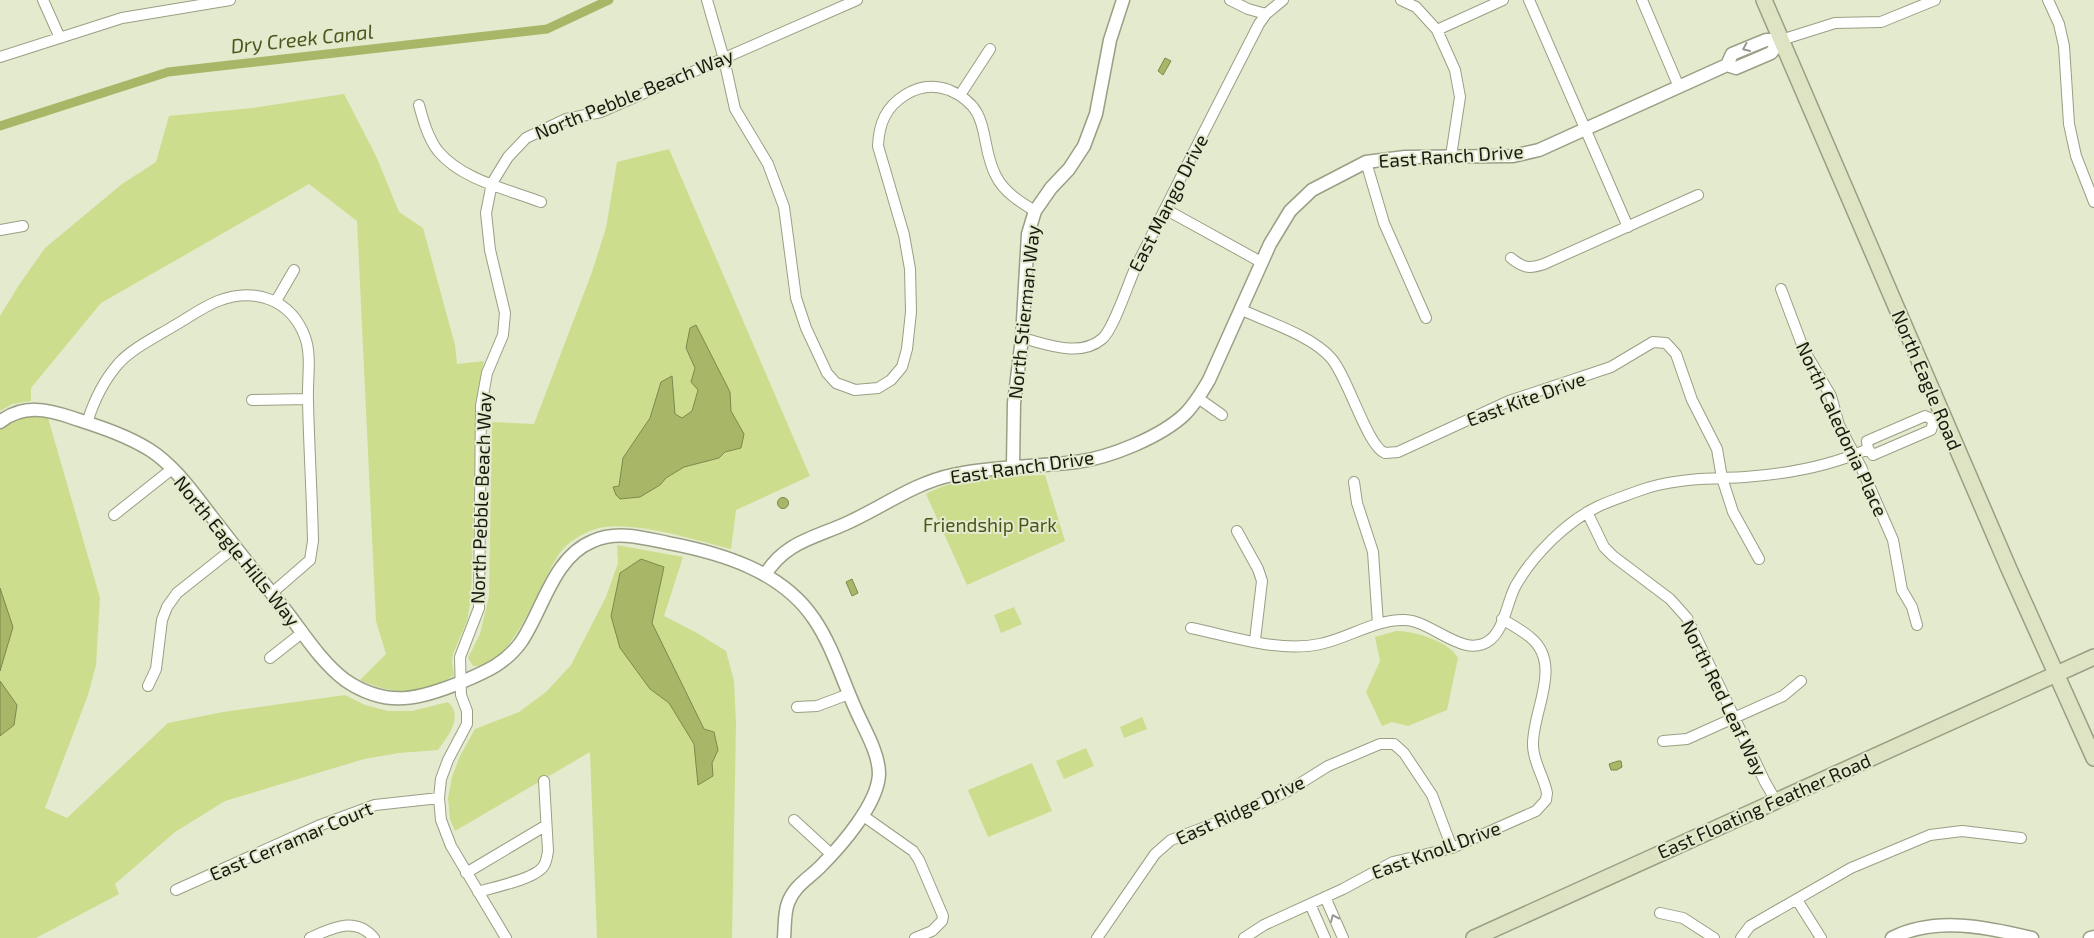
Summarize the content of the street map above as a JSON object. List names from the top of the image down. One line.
{"streets":{"main road":["North Eagle Road","East Floating Feather Road"],"street":["North Pebble Beach Way","East Ranch Drive","East Mango Drive","North Stierman Way","East Kite Drive","North Caledonia Place","North Eagle Hills Way","North Red Leaf Way","East Ridge Drive","East Cerramar Court","East Knoll Drive"]},"crossings":[["North Pebble Beach Way","North Eagle Hills Way"],["North Pebble Beach Way","East Cerramar Court"],["East Ranch Drive","North Stierman Way"],["East Ranch Drive","North Eagle Road"],["East Ranch Drive","East Kite Drive"],["East Ranch Drive","North Eagle Hills Way"],["East Mango Drive","North Stierman Way"],["North Eagle Road","East Floating Feather Road"],["North Red Leaf Way","East Floating Feather Road"],["East Ridge Drive","East Knoll Drive"]],"water":["Dry Creek Canal"],"parks":["Friendship Park"]}
